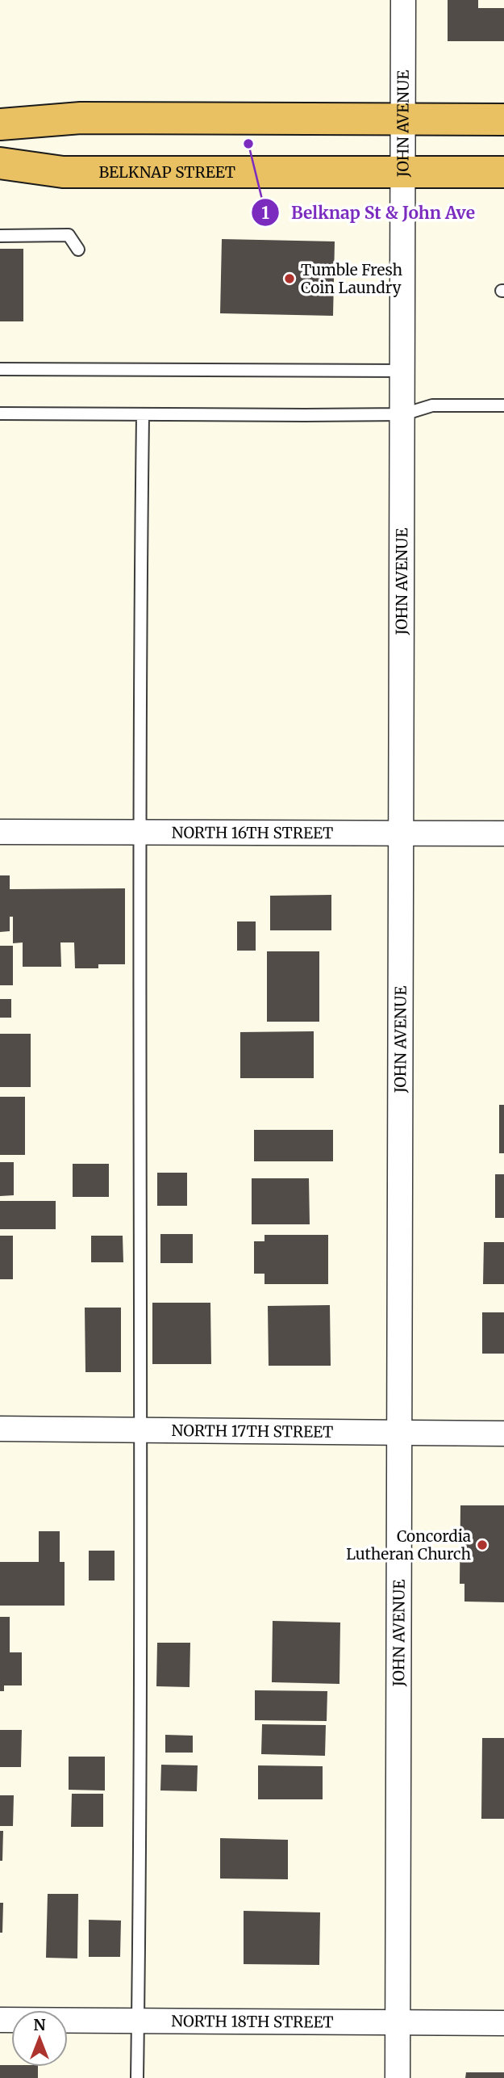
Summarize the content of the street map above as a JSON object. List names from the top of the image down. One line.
{"streets":{"highway":["BELKNAP STREET"],"street":["JOHN AVENUE","NORTH 16TH STREET","NORTH 17TH STREET","NORTH 18TH STREET"]},"crossings":[["JOHN AVENUE","BELKNAP STREET"],["JOHN AVENUE","NORTH 16TH STREET"],["JOHN AVENUE","NORTH 17TH STREET"],["JOHN AVENUE","NORTH 18TH STREET"]],"places":["Belknap St & John Ave","Tumble Fresh Coin Laundry","Concordia Lutheran Church"],"north":"top"}
